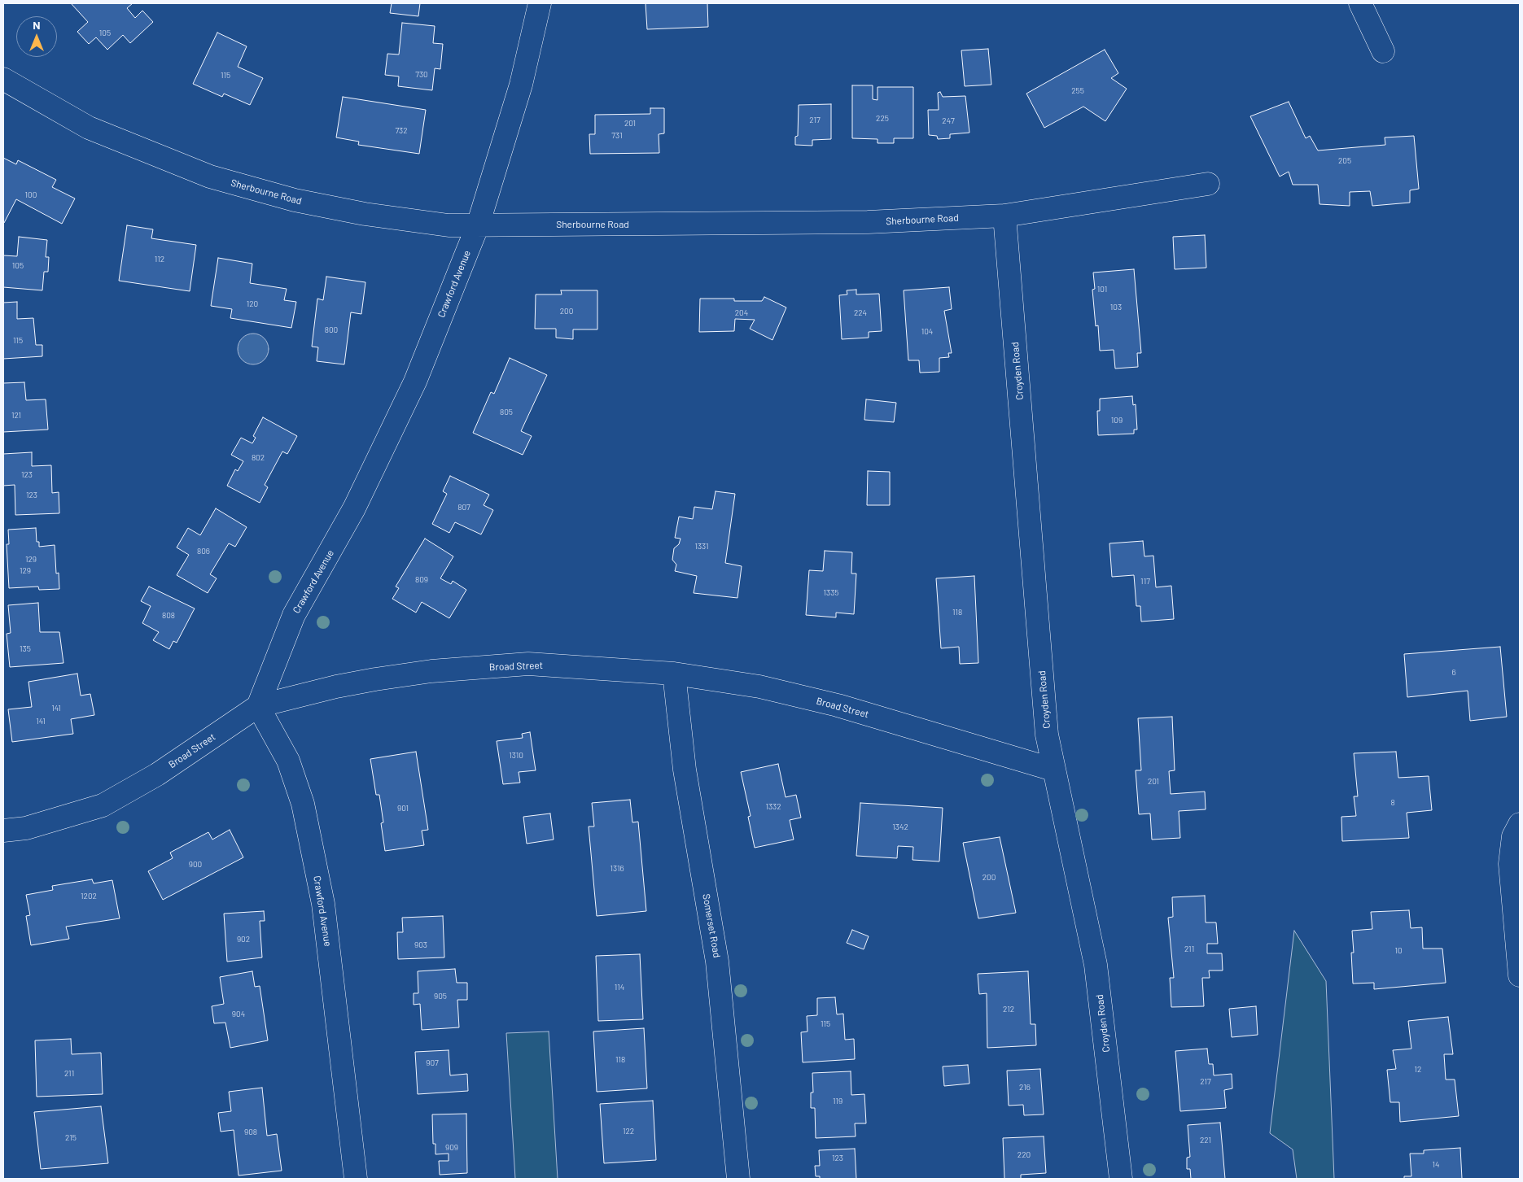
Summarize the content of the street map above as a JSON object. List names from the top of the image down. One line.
{"streets":{"street":["Sherbourne Road","Crawford Avenue","Croyden Road","Broad Street","Somerset Road"]},"crossings":[["Sherbourne Road","Crawford Avenue"],["Sherbourne Road","Croyden Road"],["Crawford Avenue","Broad Street"],["Croyden Road","Broad Street"],["Broad Street","Somerset Road"]],"house_numbers":["105","730","115","255","225","217","247","201","732","731","205","100","112","105","101","120","103","200","204","224","800","104","115","805","121","109","802","123","123","807","1331","806","129","129","809","117","1335","118","808","135","6","141","141","1310","201","8","1332","901","1342","900","1316","200","1202","902","903","211","10","114","905","212","904","115","118","907","12","211","217","216","119","122","908","215","221","909","220","123","14"],"north":"top"}
